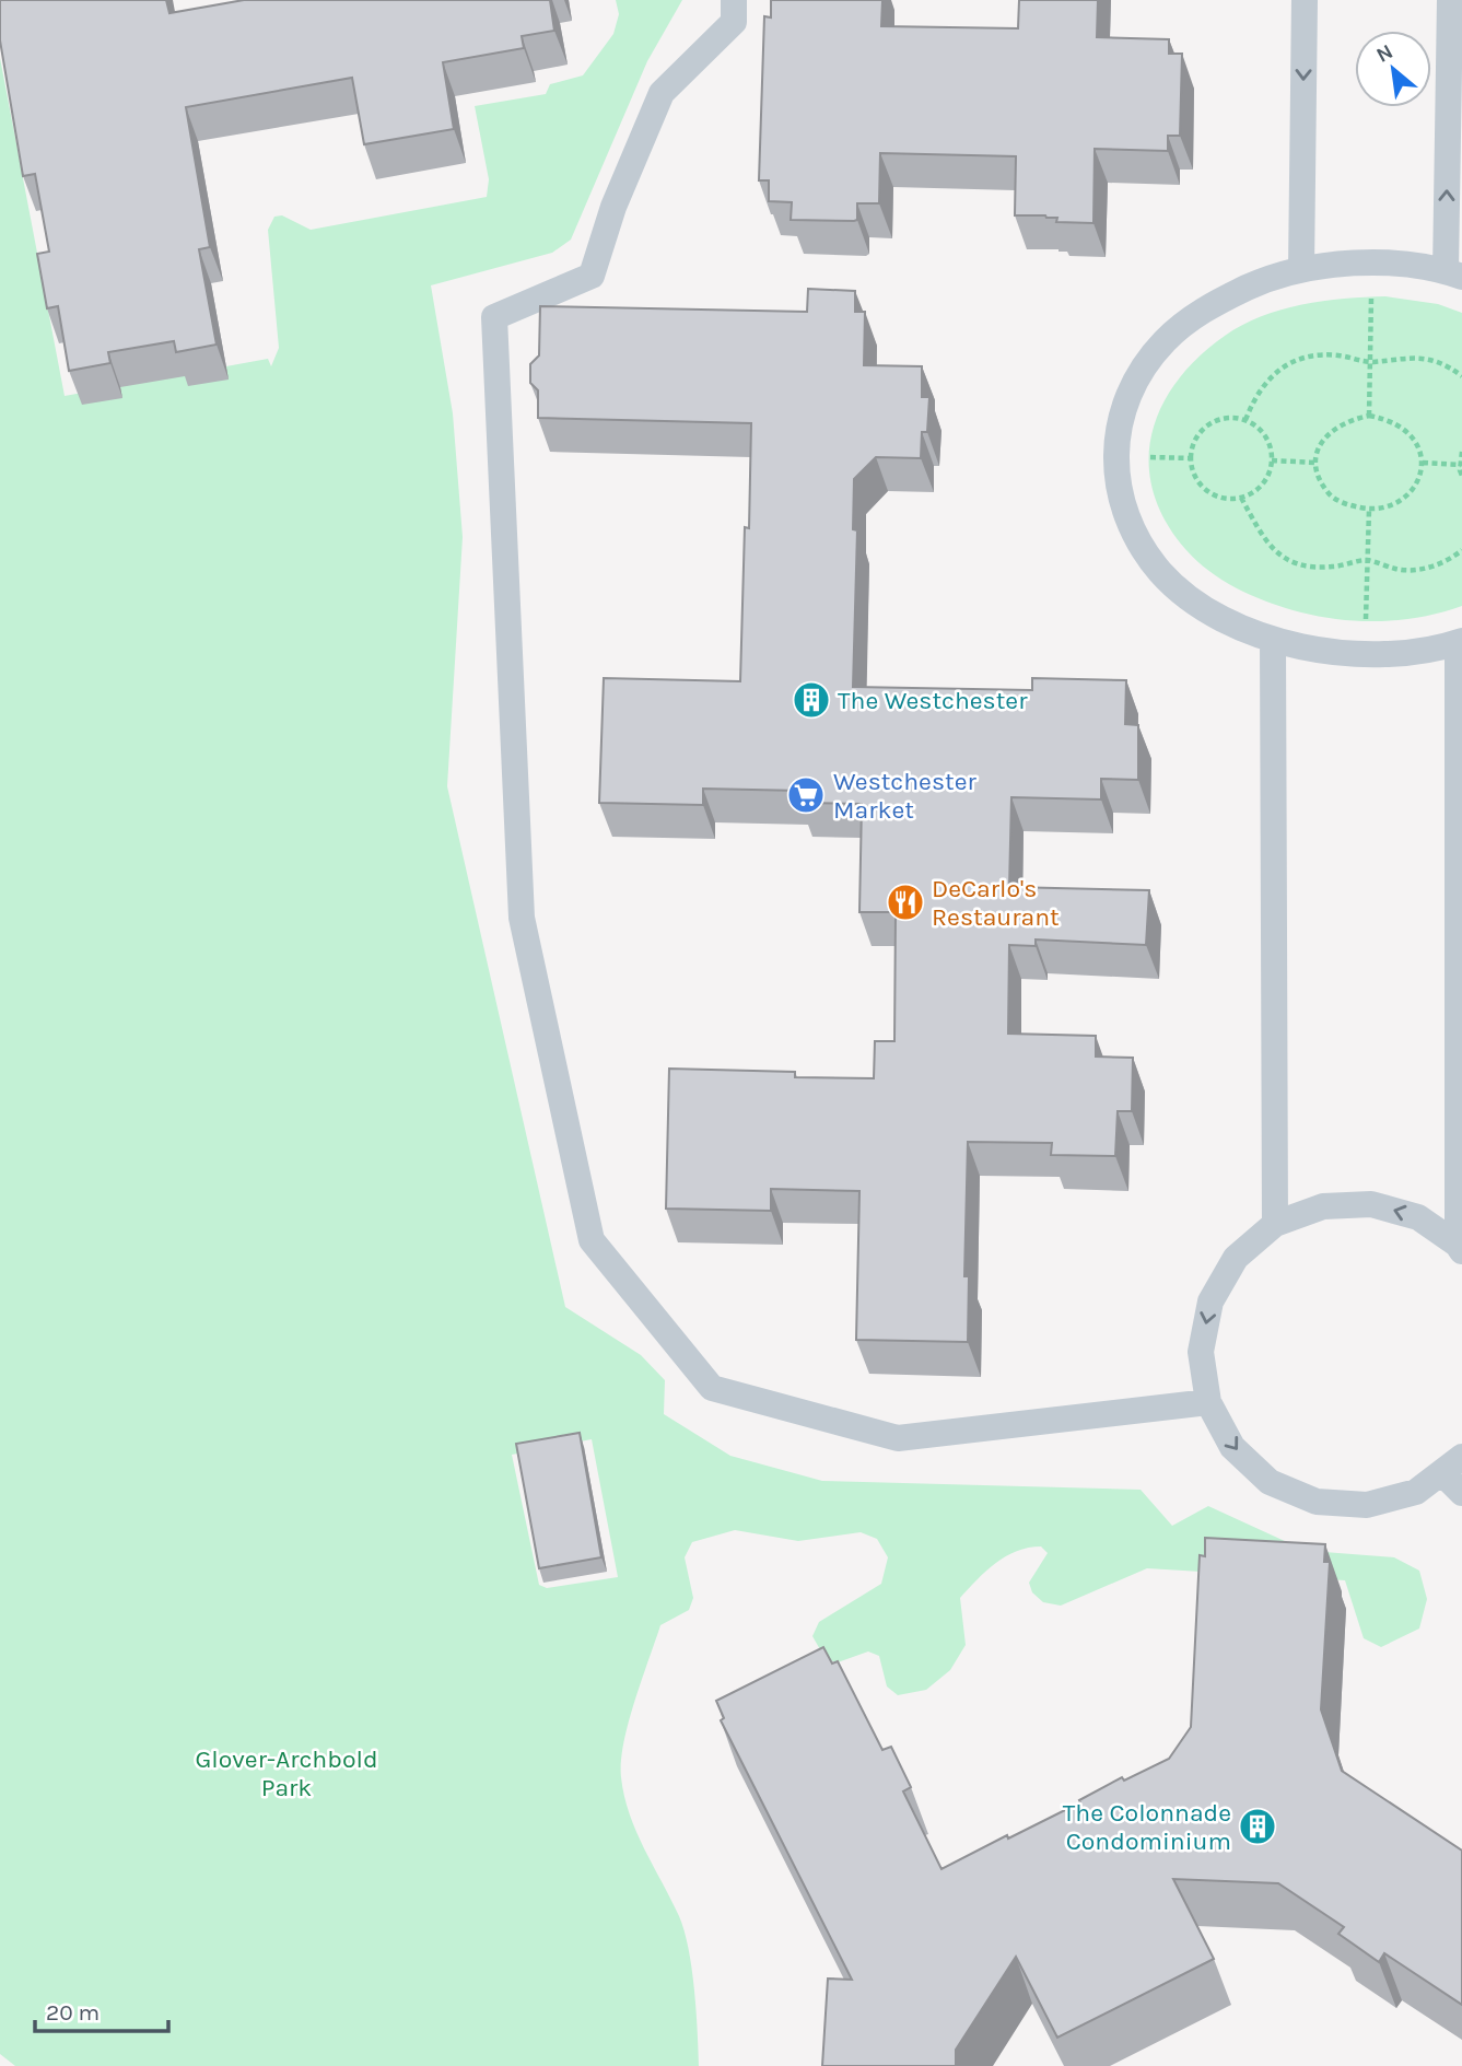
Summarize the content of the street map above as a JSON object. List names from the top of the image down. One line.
{"parks":["Glover-Archbold Park"],"places":{"building":["The Westchester","The Colonnade Condominium"],"supermarket":["Westchester Market"],"restaurant":["DeCarlo's Restaurant"]},"scale_bar":"20 m","north":"top left"}
